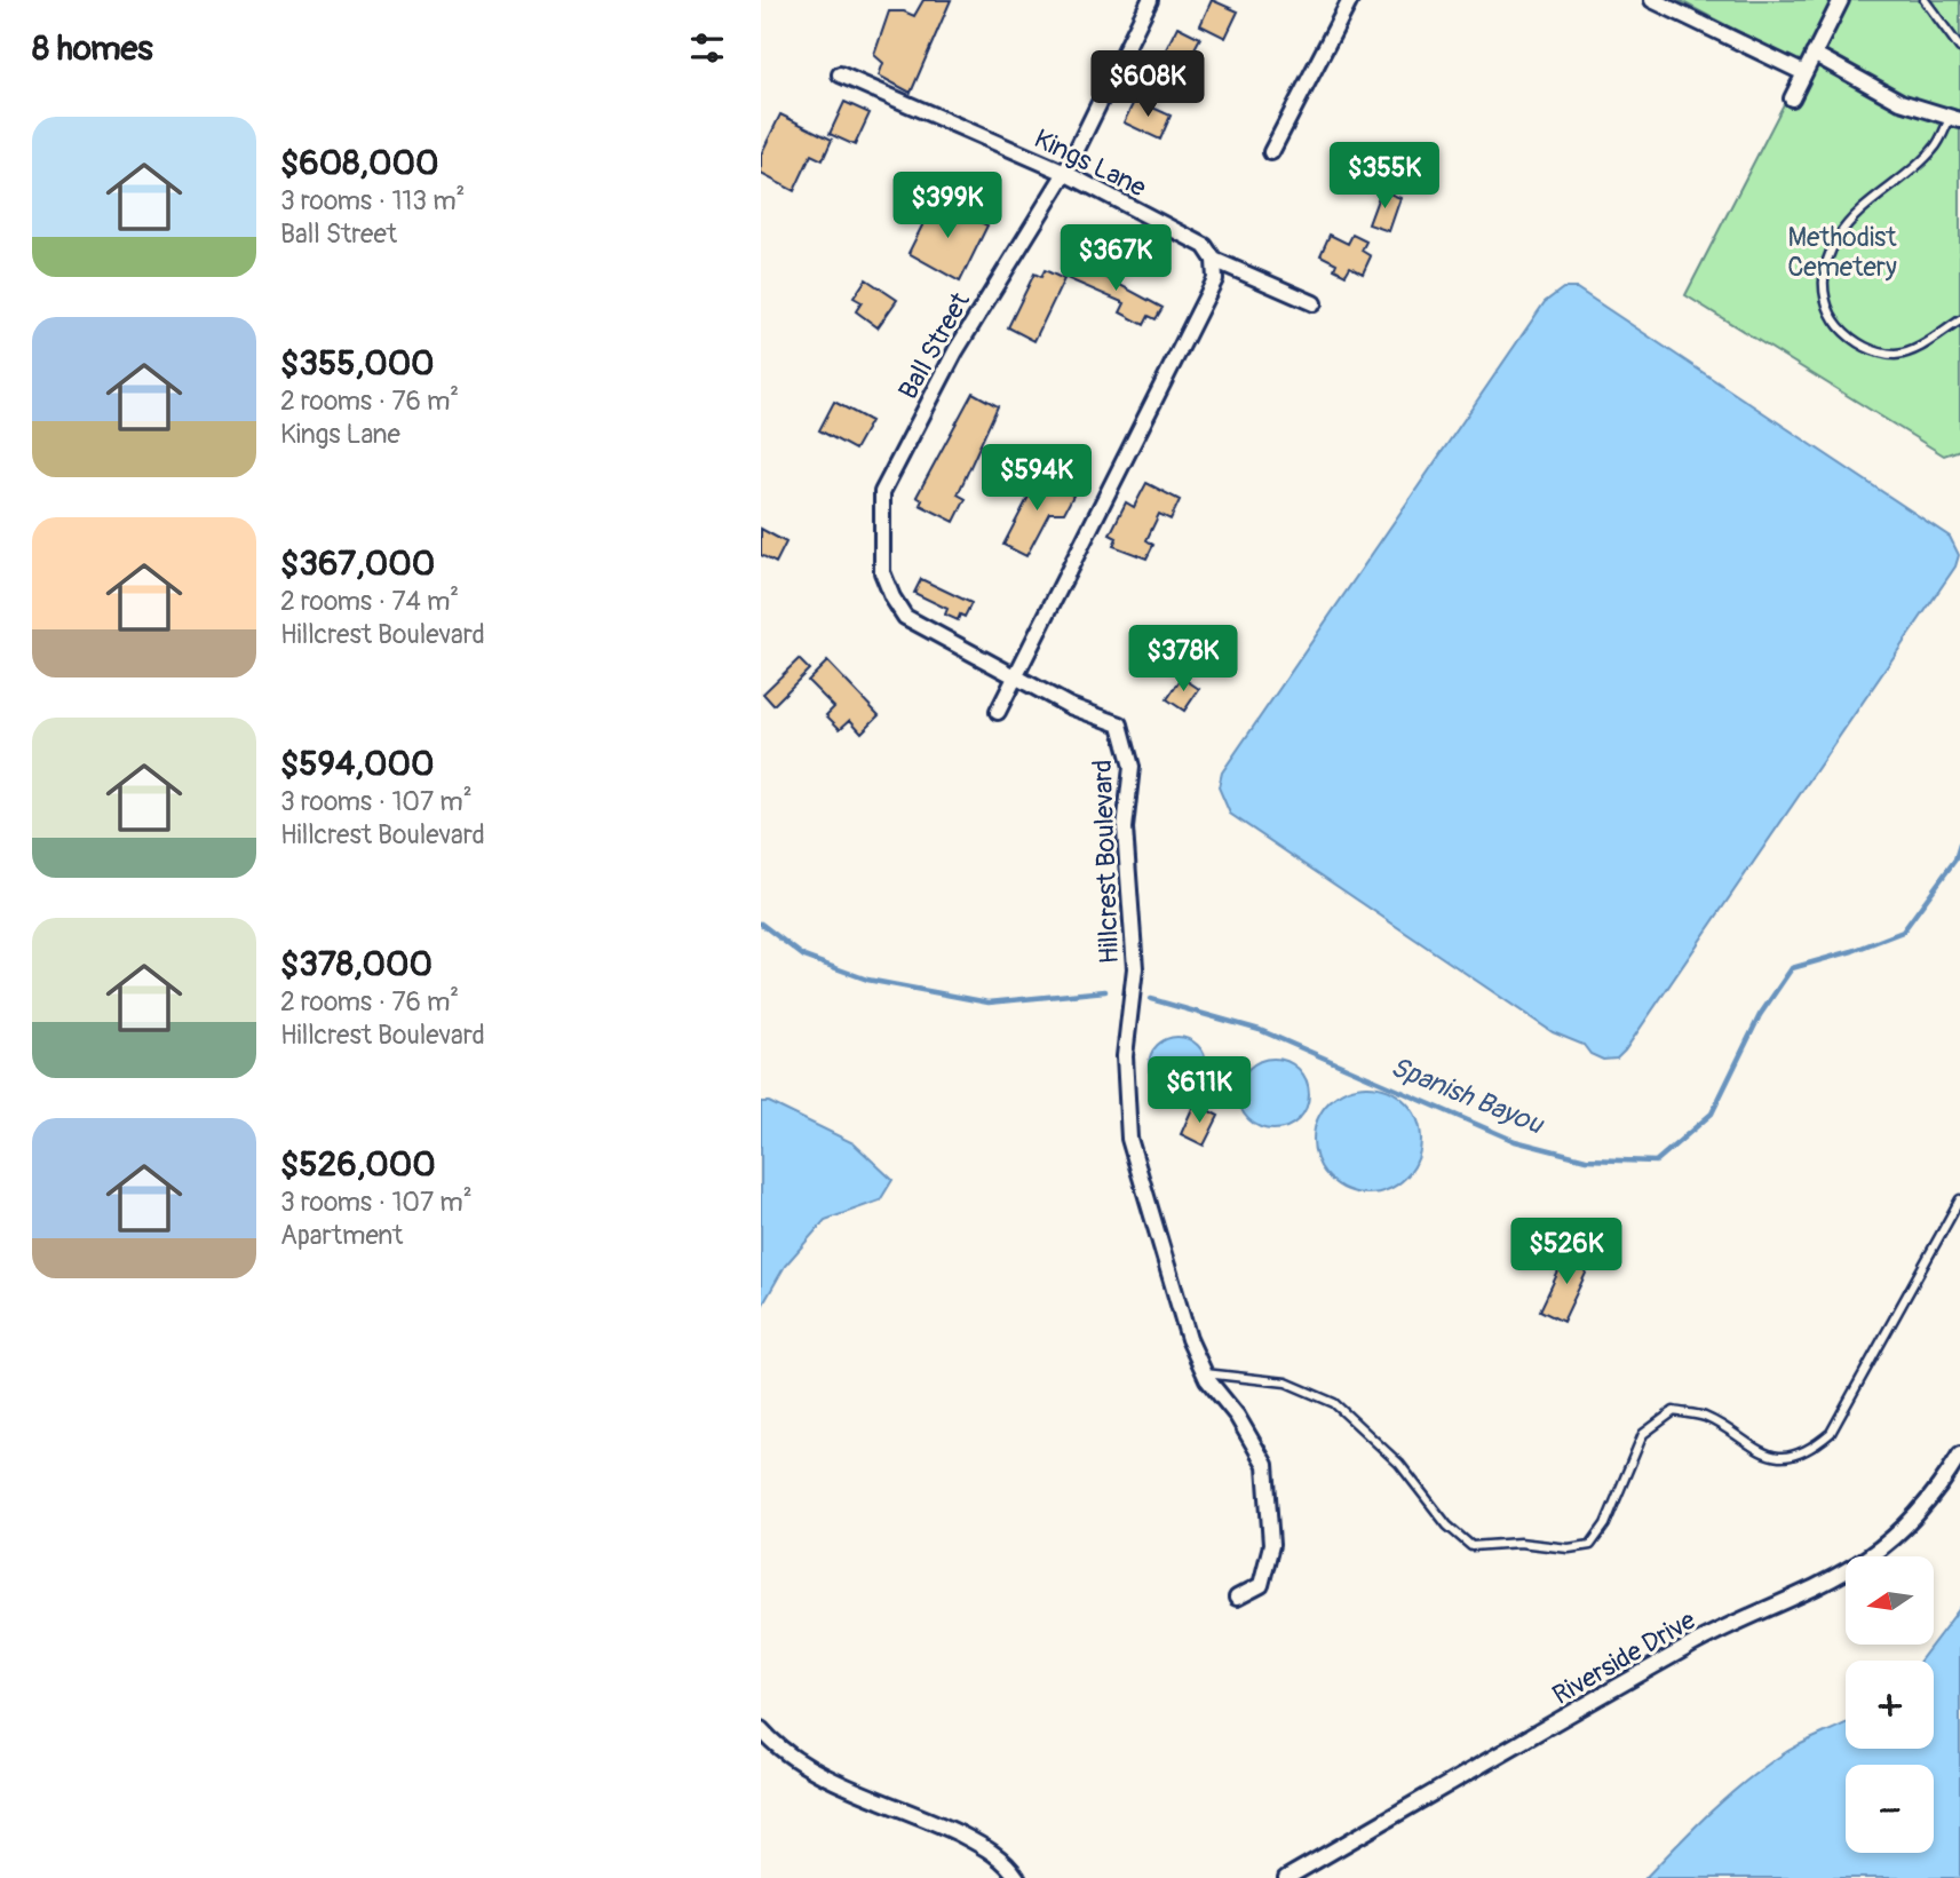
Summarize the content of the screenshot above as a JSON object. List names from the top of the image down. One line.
{"streets":{"street":["Kings Lane","Ball Street","Hillcrest Boulevard","Riverside Drive"]},"crossings":[["Kings Lane","Ball Street"],["Ball Street","Hillcrest Boulevard"]],"water":["Spanish Bayou"],"parks":["Methodist Cemetery"],"north":"left","page":{"heading":"8 homes","price":["$608K","$355K","$399K","$367K","$594K","$378K","$611K","$526K"],"list":[{"name":"$608,000","note":"3 rooms · 113 m² · Ball Street"},{"name":"$355,000","note":"2 rooms · 76 m² · Kings Lane"},{"name":"$367,000","note":"2 rooms · 74 m² · Hillcrest Boulevard"},{"name":"$594,000","note":"3 rooms · 107 m² · Hillcrest Boulevard"},{"name":"$378,000","note":"2 rooms · 76 m² · Hillcrest Boulevard"},{"name":"$526,000","note":"3 rooms · 107 m² · Apartment"}],"map_buttons":["+","−"]}}
